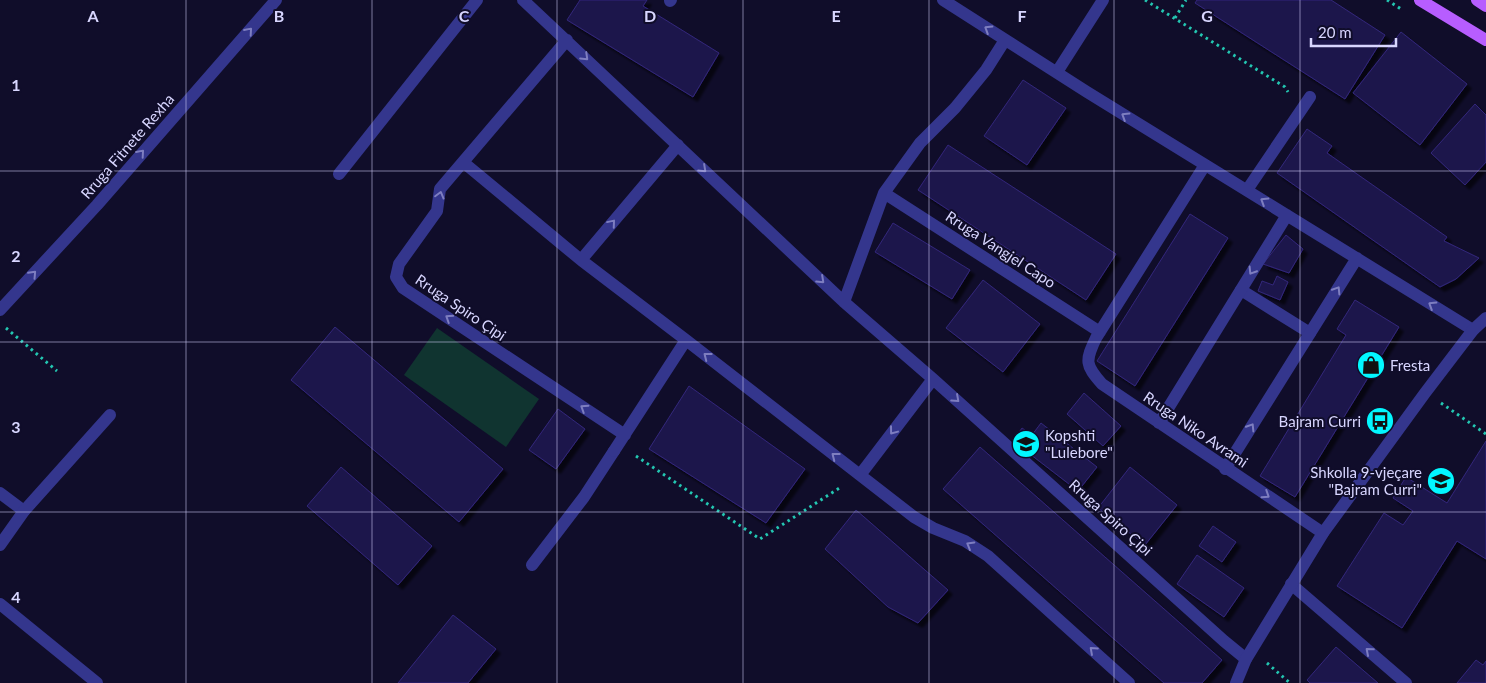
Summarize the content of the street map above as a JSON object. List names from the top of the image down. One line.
{"streets":{"street":["Rruga Fitnete Rexha","Rruga Vangjel Capo","Rruga Spiro Çipi","Rruga Niko Avrami"]},"crossings":[["Rruga Vangjel Capo","Rruga Niko Avrami"]],"one_way":["Rruga Fitnete Rexha","Rruga Niko Avrami"],"places":{"shop":["Fresta"],"bus stop":["Bajram Curri"],"school or university":["Kopshti \"Lulebore\"","Shkolla 9-vjeçare \"Bajram Curri\""]},"scale_bar":"20 m","grid":{"columns":["A","B","C","D","E","F","G"],"rows":["1","2","3","4"]}}
